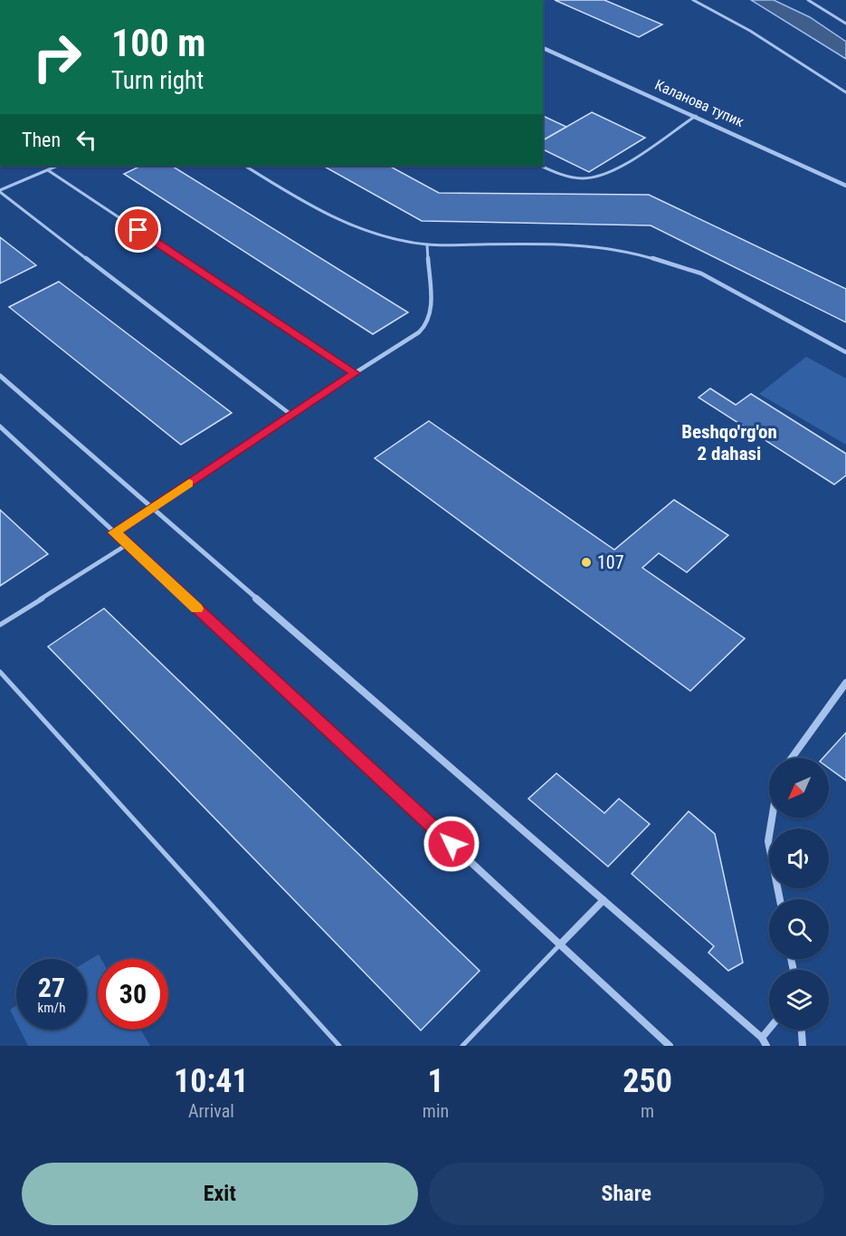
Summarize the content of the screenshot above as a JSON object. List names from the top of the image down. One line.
{"streets":{"street":["Каланова тупик"]},"districts":["Beshqo'rg'on 2 dahasi"],"places":["107"],"north":"bottom left","page":{"turn":["100 m","Turn right"],"then":"Then","speed":"27 km/h","limit":"30","eta":["10:41","Arrival","1","min","250","m"],"buttons":["Exit","Share"]}}
